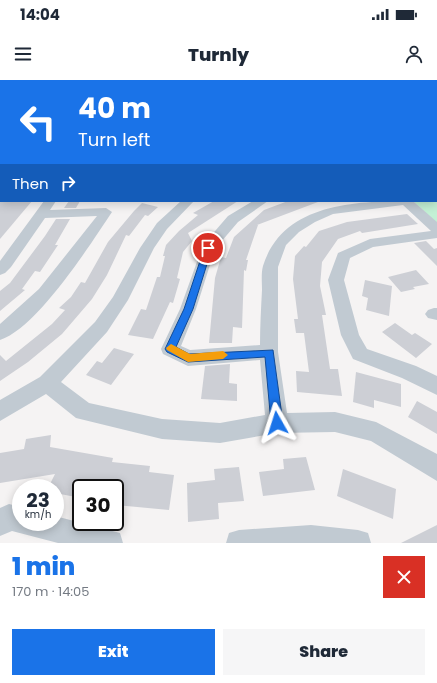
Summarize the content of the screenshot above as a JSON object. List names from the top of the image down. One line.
{"page":{"status":"14:04","header":"Turnly","turn":["40 m","Turn left"],"then":"Then","speed":"23 km/h","limit":"30","heading":["1 min","170 m · 14:05"],"buttons":["Exit","Share"]}}
